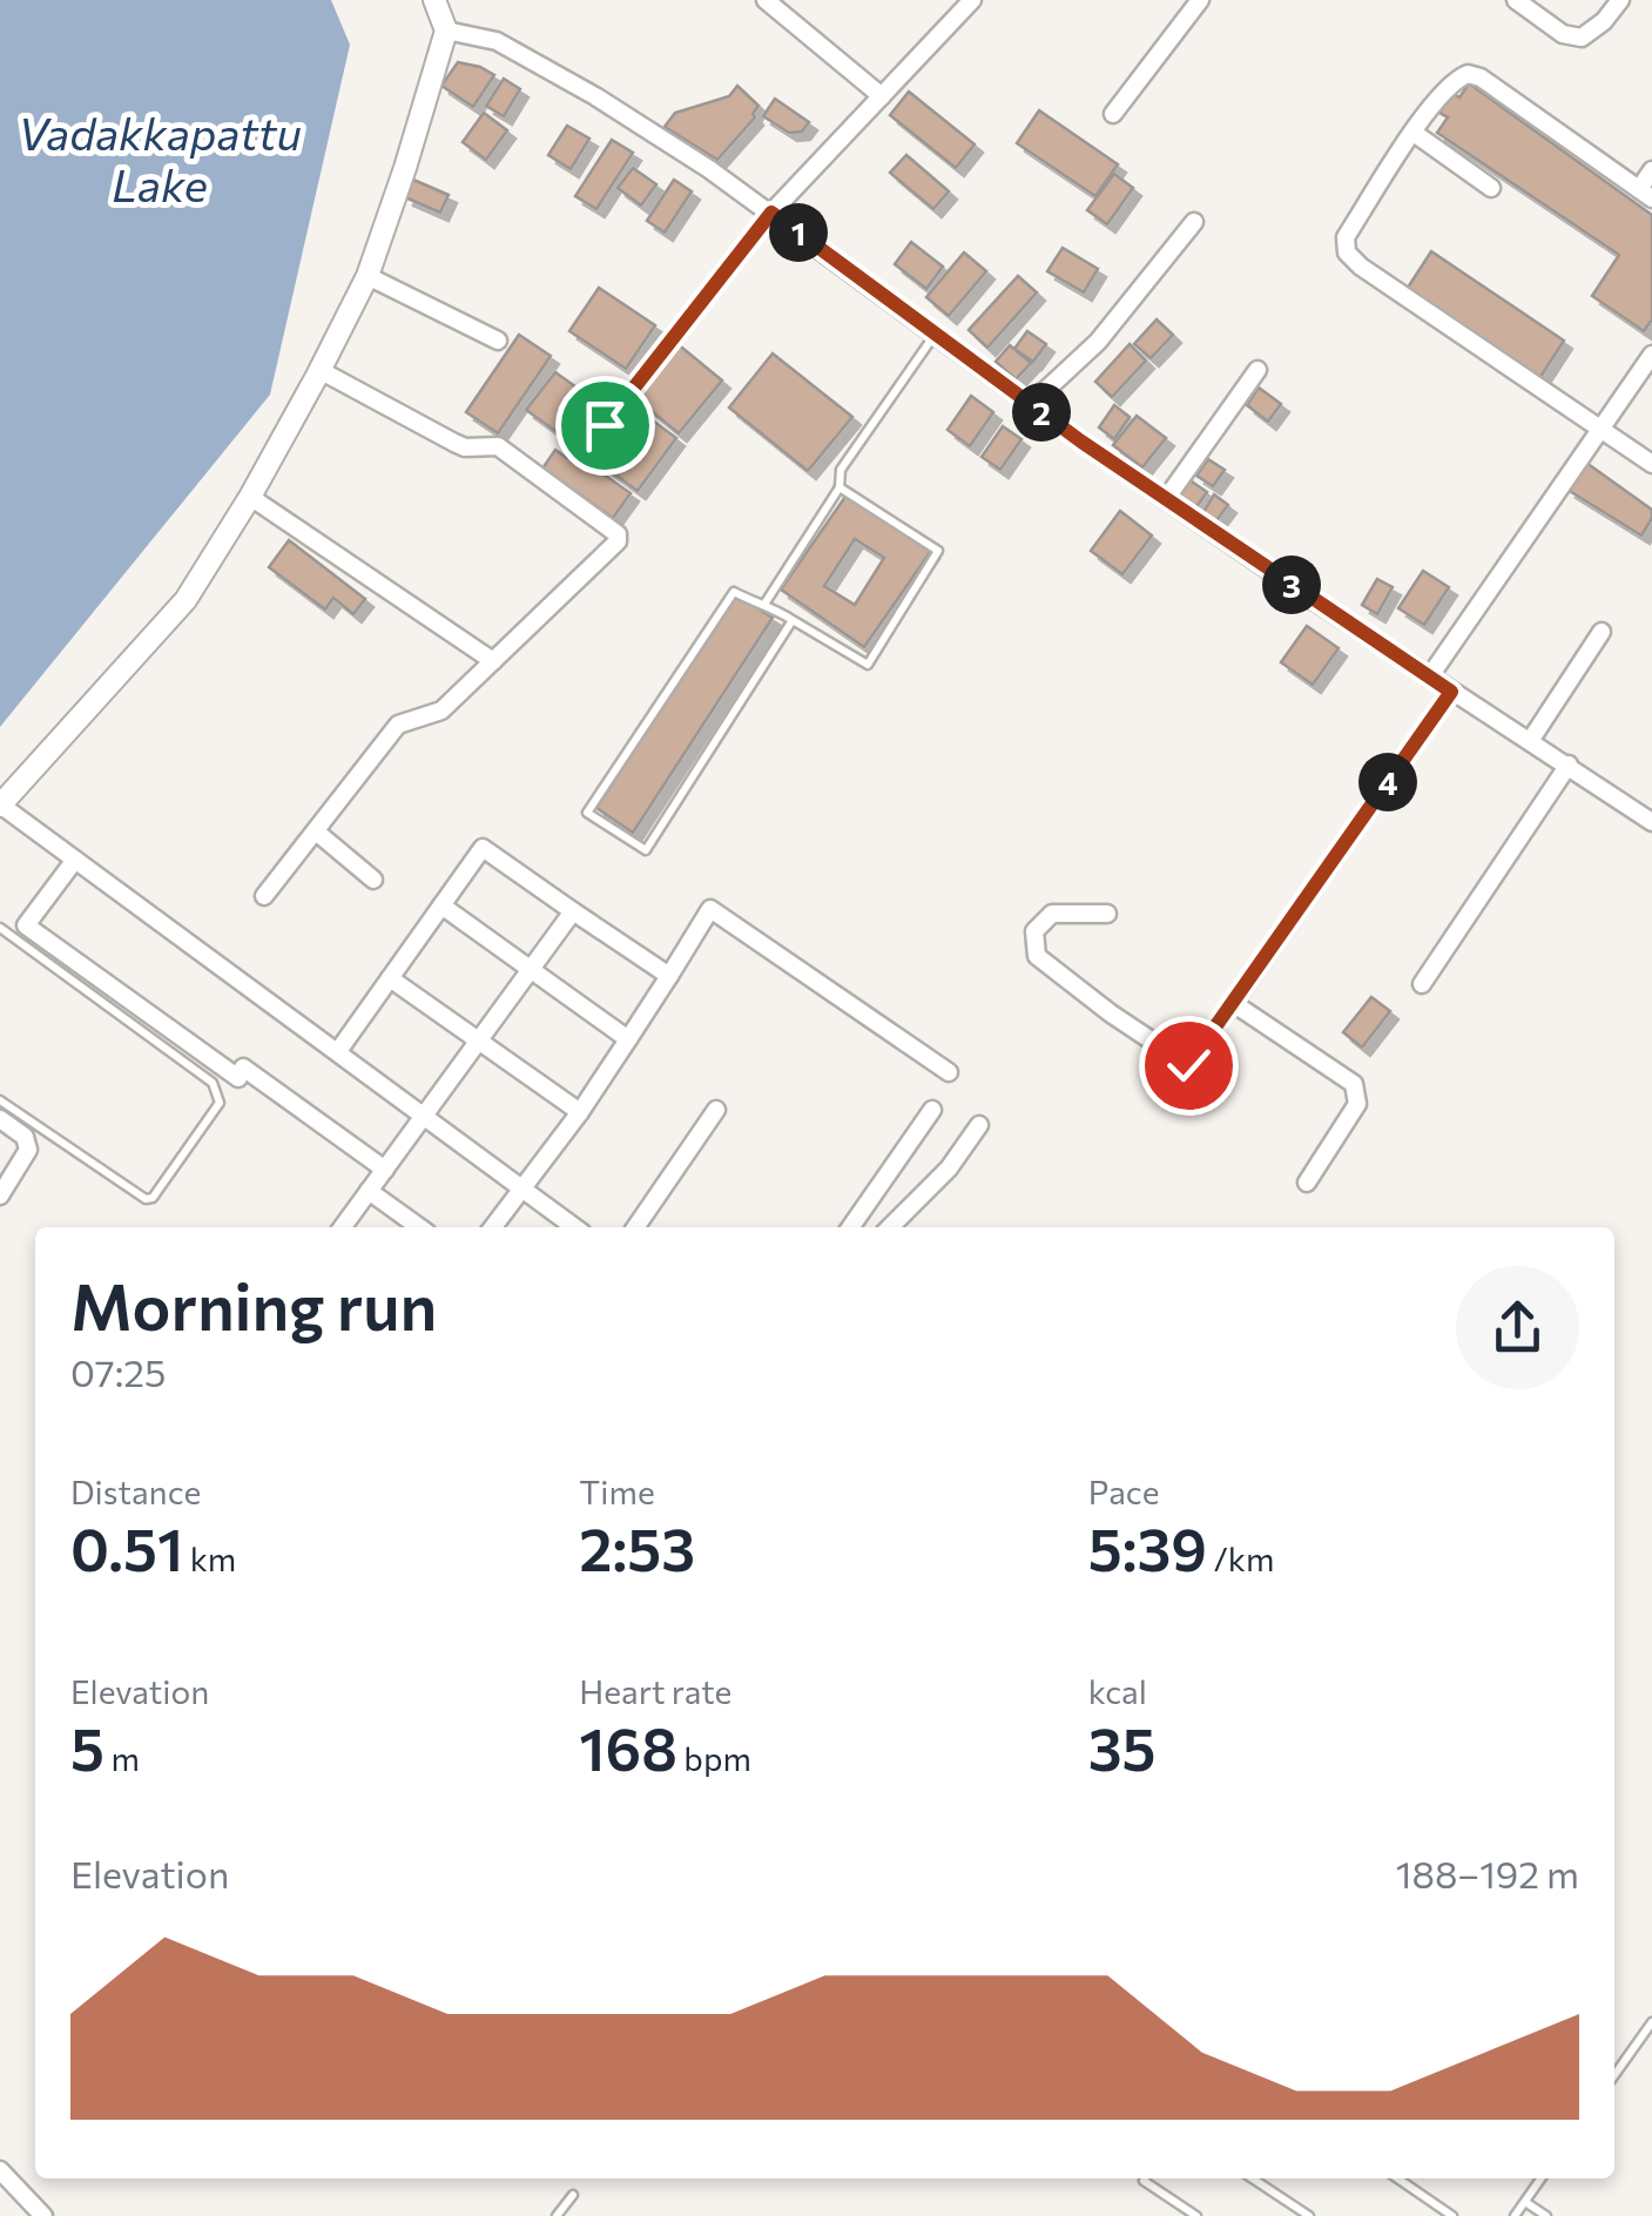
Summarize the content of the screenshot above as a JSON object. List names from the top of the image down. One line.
{"water":["Vadakkapattu Lake"],"page":{"pins":["1","2","3","4"],"heading":["Morning run","07:25"],"stats":[["Distance","0.51 km"],["Time","2:53"],["Pace","5:39 /km"],["Elevation","5 m"],["Heart rate","168 bpm"],["kcal","35"]],"chart":["Elevation","188–192 m"]}}
